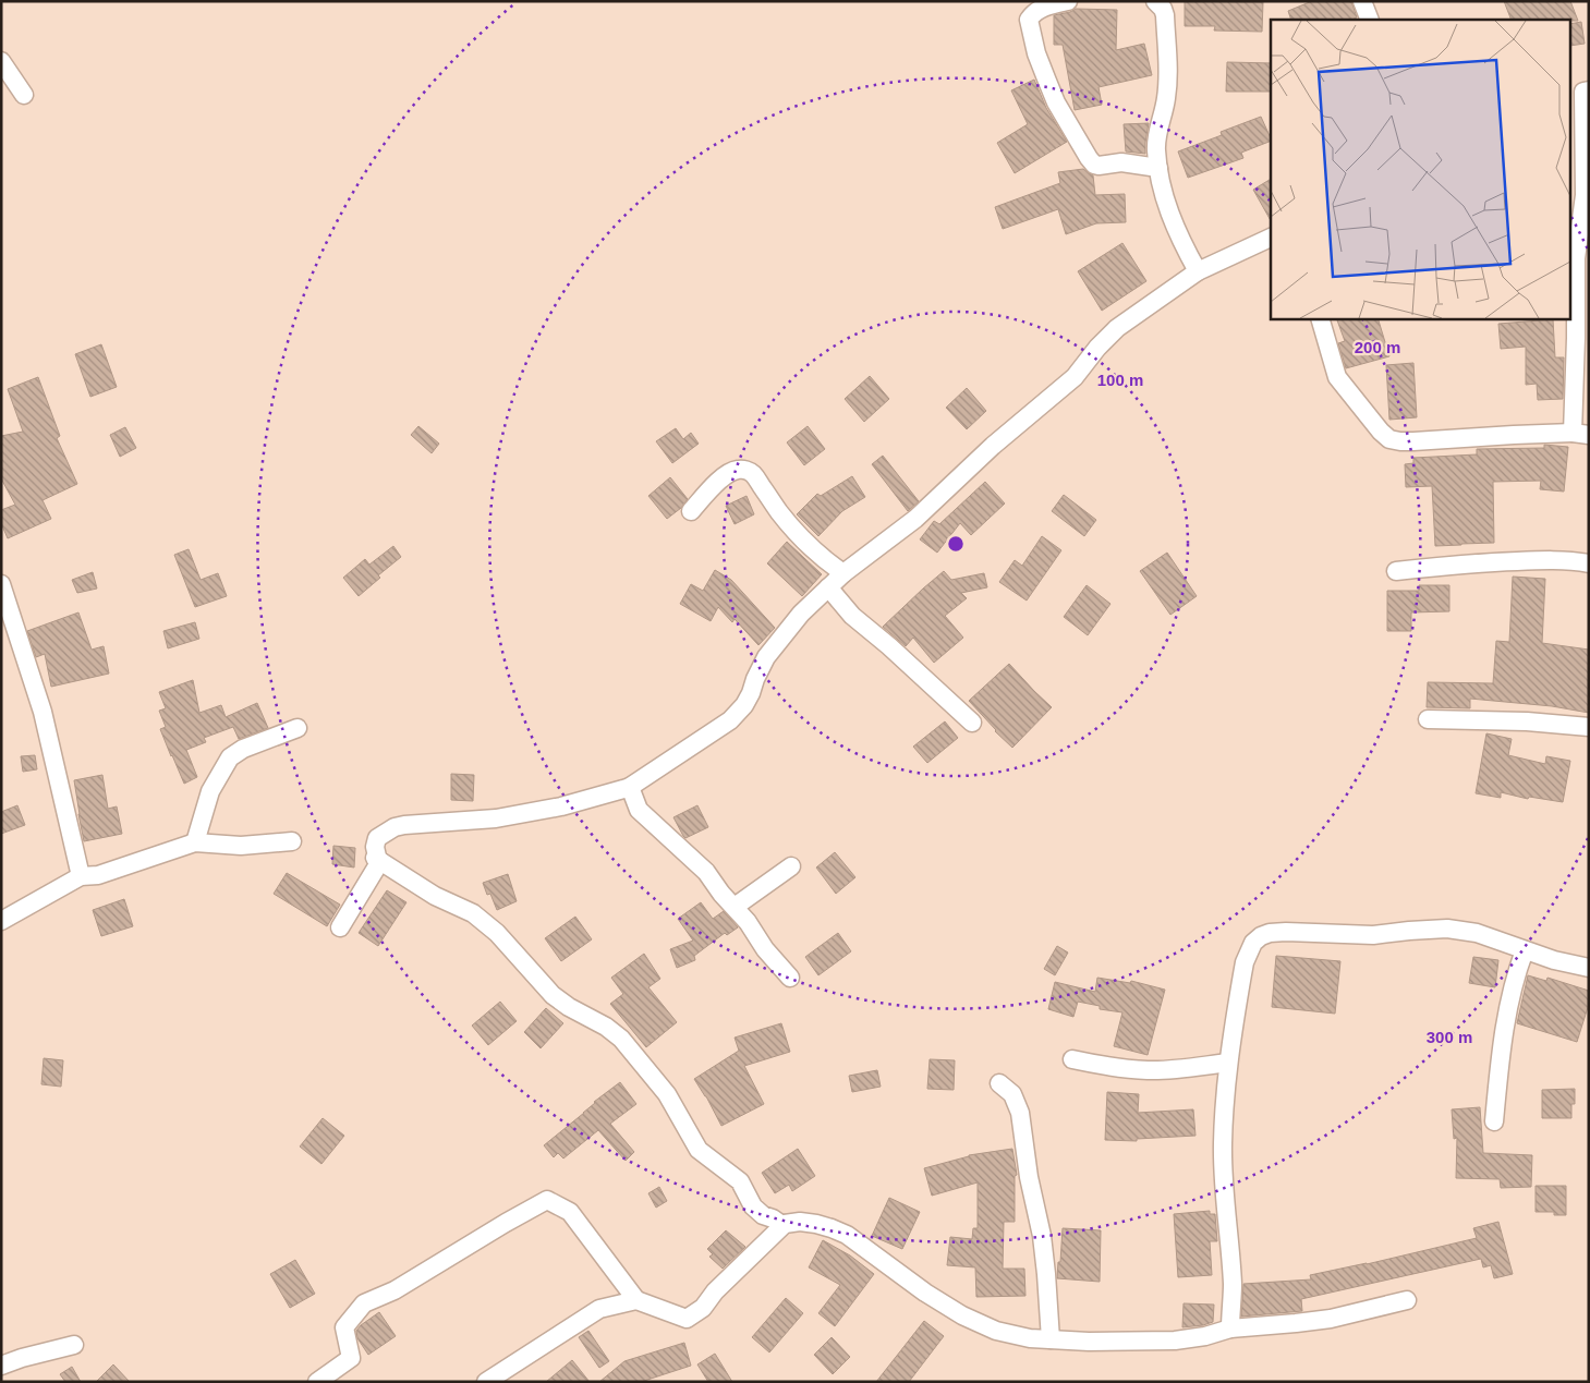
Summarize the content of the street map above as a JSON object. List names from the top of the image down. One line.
{"rings":["200 m","100 m","300 m"]}
